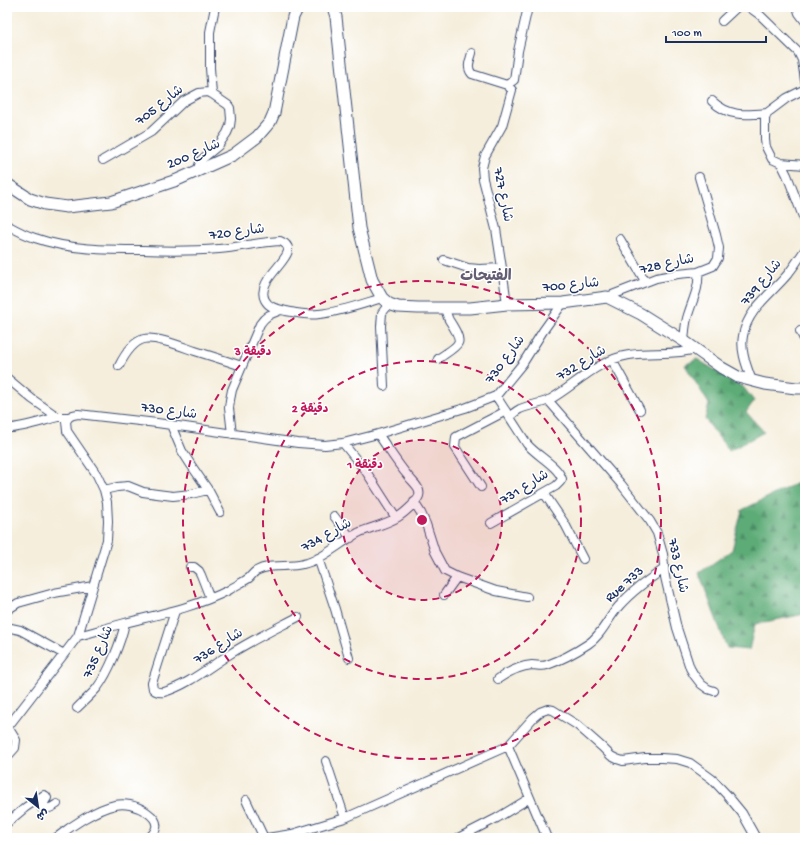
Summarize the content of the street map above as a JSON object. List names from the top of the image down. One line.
{"streets":{"main road":["شارع 200","شارع 700"],"street":["شارع 705","شارع 727","شارع 720","شارع 728","شارع 739","شارع 730","شارع 732","شارع 731","شارع 734","شارع 733","Rue 733","شارع 736","شارع 735"]},"crossings":[["شارع 727","شارع 700"],["شارع 720","شارع 700"],["شارع 728","شارع 700"],["شارع 739","شارع 700"],["شارع 700","شارع 730"],["شارع 700","شارع 732"],["شارع 730","شارع 731"],["شارع 732","شارع 731"],["شارع 732","شارع 733"],["شارع 734","شارع 736"],["شارع 734","شارع 735"],["شارع 733","Rue 733"]],"districts":["الفتيحات"],"scale_bar":"100 m","north":"bottom right","rings":["3 دقيقة","2 دقيقة","1 دقيقة"]}
